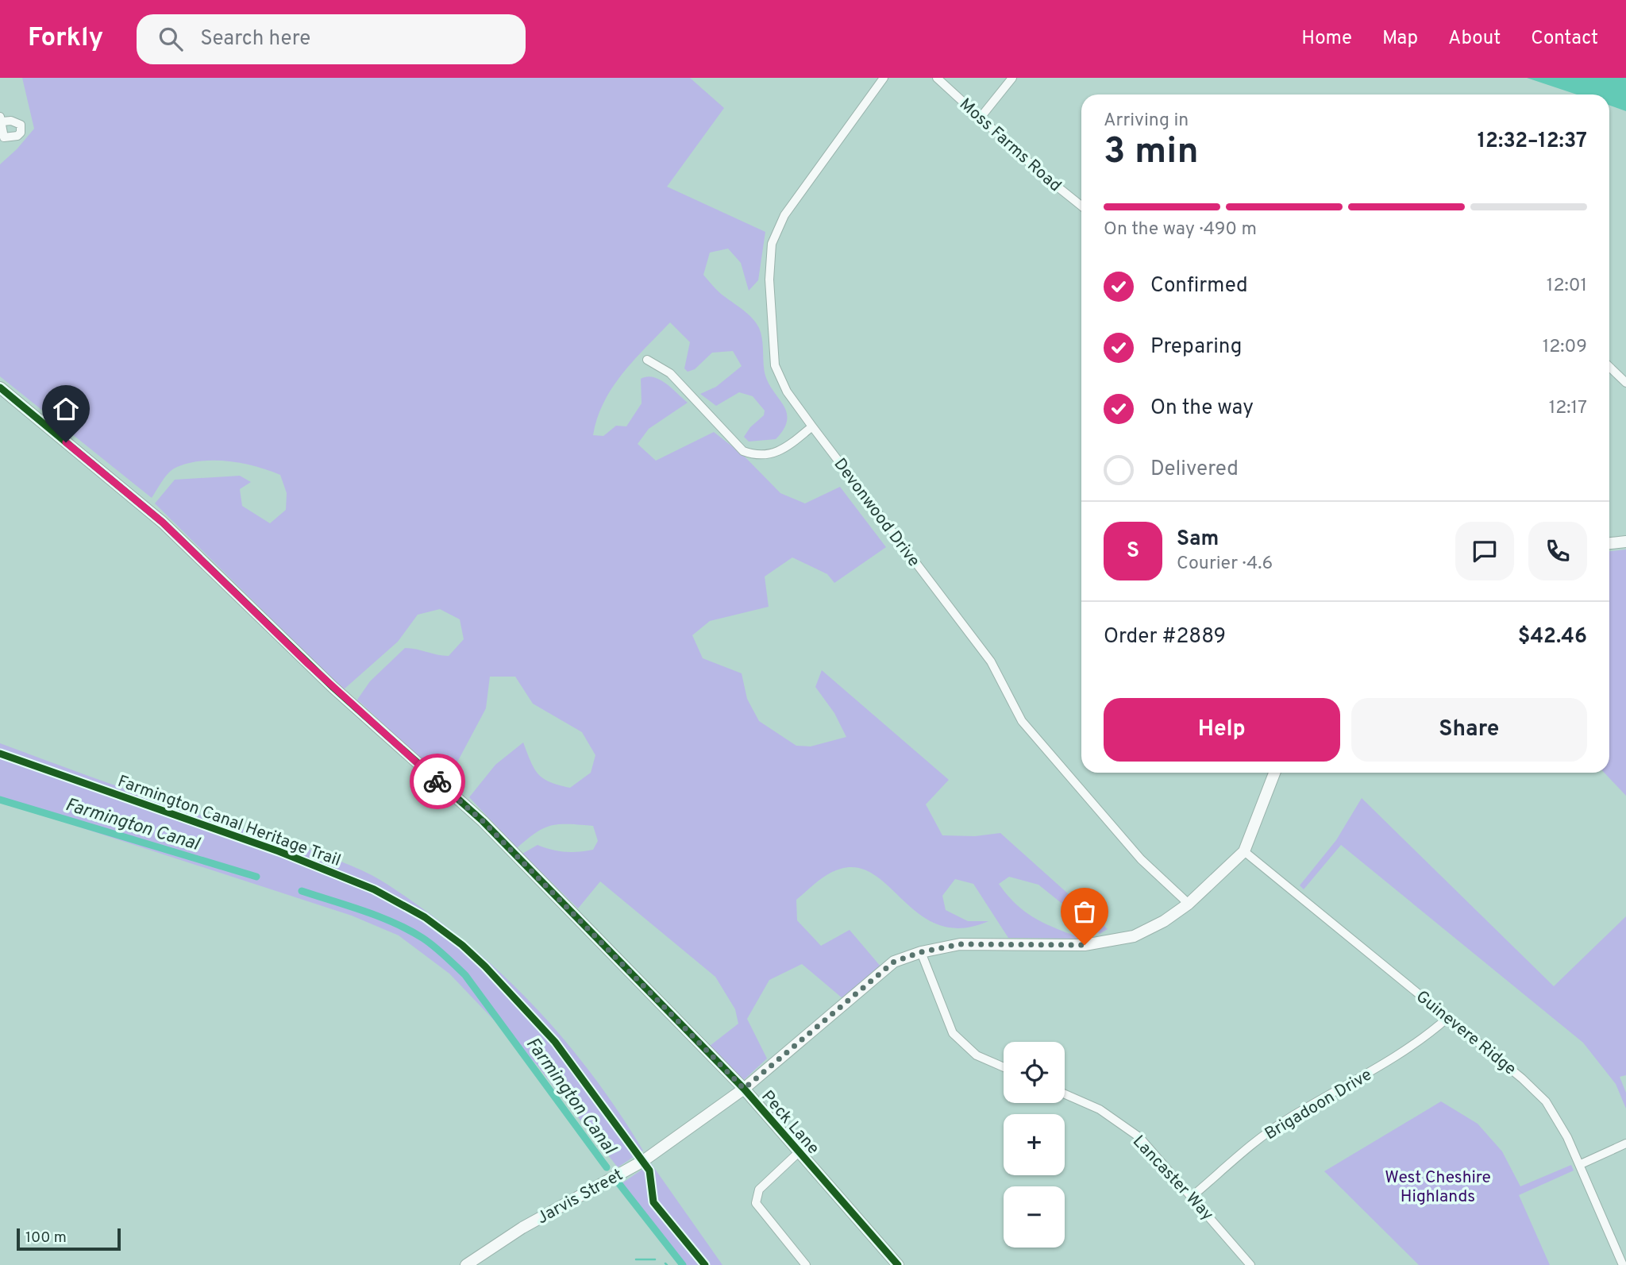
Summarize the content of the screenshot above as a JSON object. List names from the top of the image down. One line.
{"streets":{"street":["Moss Farms Road","Devonwood Drive","Guinevere Ridge","Brigadoon Drive","Peck Lane","Lancaster Way","Jarvis Street"],"cycle path":["Farmington Canal Heritage Trail"]},"crossings":[["Devonwood Drive","Jarvis Street"],["Guinevere Ridge","Brigadoon Drive"],["Guinevere Ridge","Jarvis Street"],["Brigadoon Drive","Lancaster Way"],["Peck Lane","Jarvis Street"]],"water":["Farmington Canal"],"parks":["West Cheshire Highlands"],"scale_bar":"100 m","page":{"header":"Forkly","search":"Search here","nav":["Home","Map","About","Contact"],"heading":["3 min","Arriving in","12:32–12:37"],"panel":["Sam","Courier · 4.6","Order #2889","$42.46"],"bar":"On the way · 490 m","list":[["Confirmed","12:01"],["Preparing","12:09"],["On the way","12:17"],"Delivered"],"round":"S","buttons":["Help","Share"],"map_buttons":["+","−"],"scale":"100 m"}}
